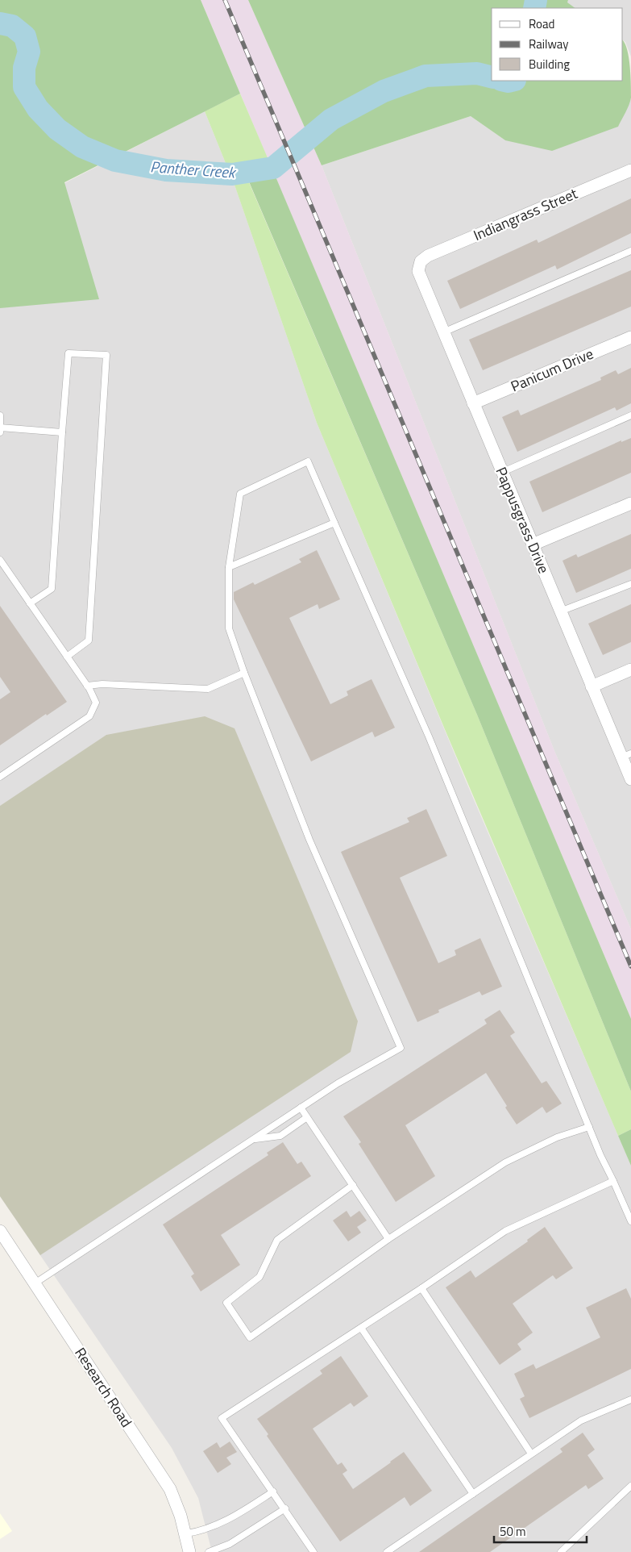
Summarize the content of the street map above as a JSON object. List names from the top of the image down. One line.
{"streets":{"street":["Indiangrass Street","Panicum Drive","Pappusgrass Drive","Research Road"]},"crossings":[["Indiangrass Street","Pappusgrass Drive"],["Panicum Drive","Pappusgrass Drive"]],"water":["Panther Creek"],"legend":["Road","Railway","Building"],"scale_bar":"50 m"}
